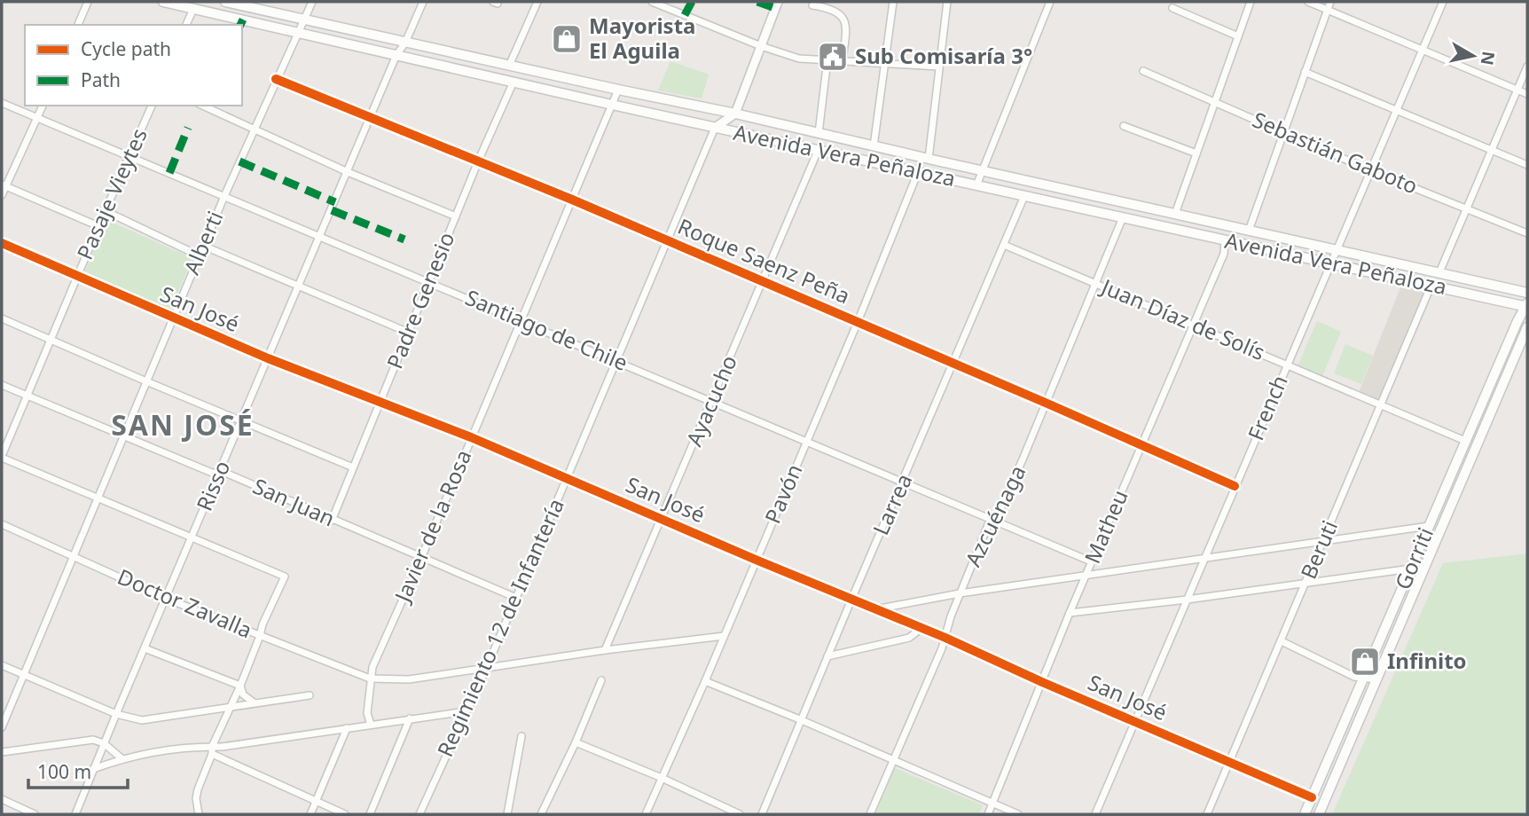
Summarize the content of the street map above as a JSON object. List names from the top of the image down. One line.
{"streets":{"main road":["Avenida Vera Peñaloza","Gorriti"],"street":["Sebastián Gaboto","Pasaje Vieytes","Alberti","Roque Saenz Peña","Padre Genesio","San José","Juan Díaz de Solís","Santiago de Chile","Ayacucho","French","Risso","Pavón","San Juan","Larrea","Azcuénaga","Javier de la Rosa","Matheu","Beruti","Doctor Zavalla","Regimiento 12 de Infantería"]},"crossings":[["Sebastián Gaboto","French"],["Avenida Vera Peñaloza","Alberti"],["Avenida Vera Peñaloza","Padre Genesio"],["Avenida Vera Peñaloza","Ayacucho"],["Avenida Vera Peñaloza","French"],["Avenida Vera Peñaloza","Risso"],["Avenida Vera Peñaloza","Pavón"],["Avenida Vera Peñaloza","Larrea"],["Avenida Vera Peñaloza","Azcuénaga"],["Avenida Vera Peñaloza","Javier de la Rosa"],["Avenida Vera Peñaloza","Matheu"],["Avenida Vera Peñaloza","Beruti"],["Avenida Vera Peñaloza","Gorriti"],["Avenida Vera Peñaloza","Regimiento 12 de Infantería"],["Pasaje Vieytes","San José"],["Pasaje Vieytes","Santiago de Chile"],["Pasaje Vieytes","San Juan"],["Alberti","Roque Saenz Peña"],["Alberti","San José"],["Alberti","Santiago de Chile"],["Alberti","San Juan"],["Alberti","Doctor Zavalla"],["Roque Saenz Peña","Padre Genesio"],["Roque Saenz Peña","Ayacucho"],["Roque Saenz Peña","French"],["Roque Saenz Peña","Risso"],["Roque Saenz Peña","Pavón"],["Roque Saenz Peña","Larrea"],["Roque Saenz Peña","Azcuénaga"],["Roque Saenz Peña","Javier de la Rosa"],["Roque Saenz Peña","Matheu"],["Roque Saenz Peña","Regimiento 12 de Infantería"],["Padre Genesio","San José"],["Padre Genesio","Santiago de Chile"],["Padre Genesio","San Juan"],["San José","Ayacucho"],["San José","French"],["San José","Risso"],["San José","Pavón"],["San José","Larrea"],["San José","Azcuénaga"],["San José","Javier de la Rosa"],["San José","Matheu"],["San José","Beruti"],["San José","Gorriti"],["San José","Regimiento 12 de Infantería"],["Juan Díaz de Solís","French"],["Juan Díaz de Solís","Larrea"],["Juan Díaz de Solís","Azcuénaga"],["Juan Díaz de Solís","Matheu"],["Juan Díaz de Solís","Beruti"],["Juan Díaz de Solís","Gorriti"],["Santiago de Chile","Ayacucho"],["Santiago de Chile","Risso"],["Santiago de Chile","Pavón"],["Santiago de Chile","Larrea"],["Santiago de Chile","Azcuénaga"],["Santiago de Chile","Javier de la Rosa"],["Santiago de Chile","Matheu"],["Santiago de Chile","Regimiento 12 de Infantería"],["Ayacucho","Doctor Zavalla"],["Risso","San Juan"],["Risso","Doctor Zavalla"],["Pavón","Doctor Zavalla"],["San Juan","Javier de la Rosa"],["San Juan","Regimiento 12 de Infantería"],["Javier de la Rosa","Doctor Zavalla"],["Doctor Zavalla","Regimiento 12 de Infantería"]],"districts":["SAN JOSÉ"],"places":{"shop":["Mayorista El Aguila","Infinito"],"public building":["Sub Comisaría 3°"]},"legend":["Cycle path","Path"],"scale_bar":"100 m","north":"right"}
